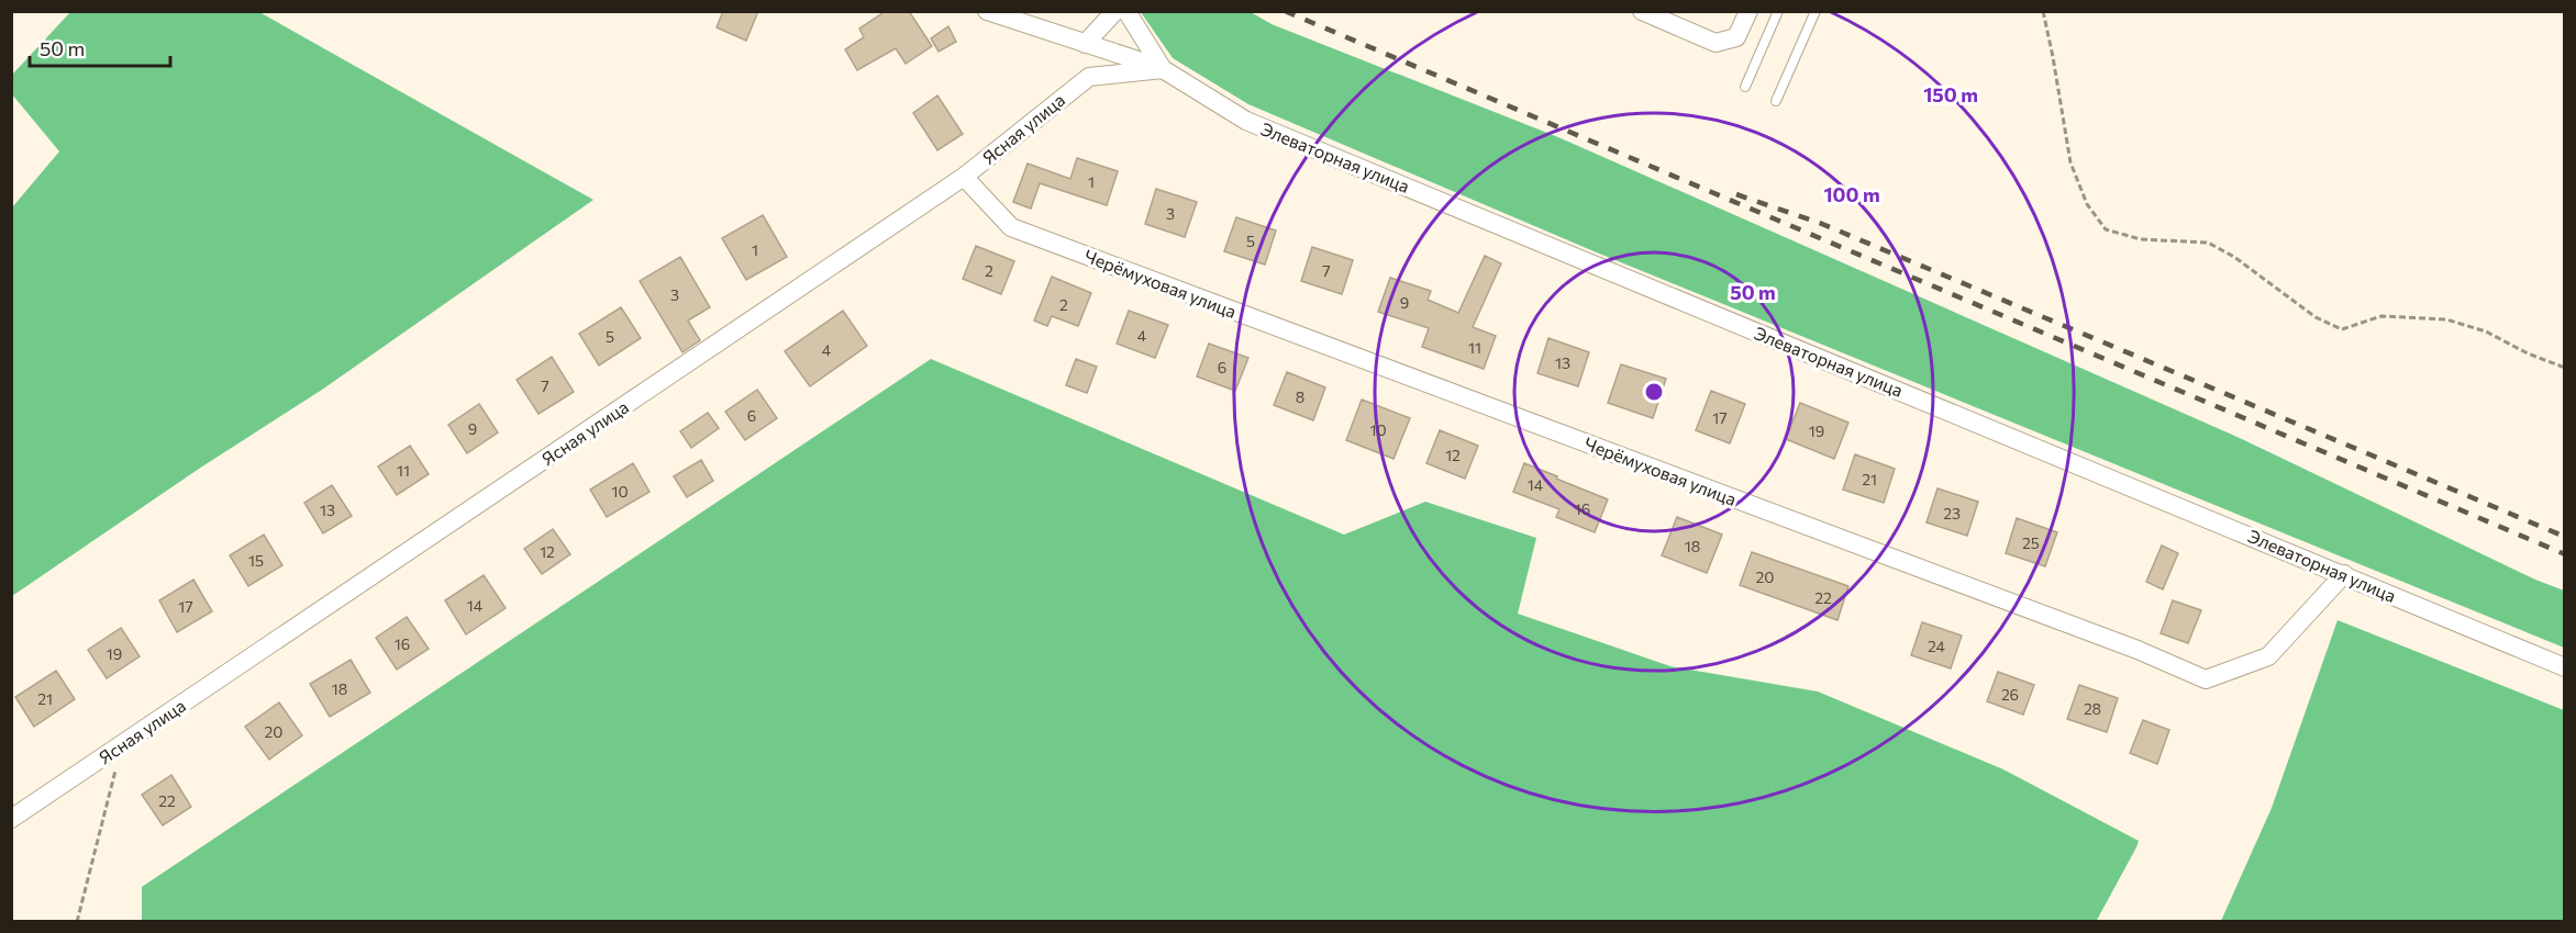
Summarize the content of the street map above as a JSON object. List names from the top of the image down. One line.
{"streets":{"street":["Ясная улица","Элеваторная улица","Черёмуховая улица"]},"crossings":[["Ясная улица","Элеваторная улица"],["Ясная улица","Черёмуховая улица"],["Элеваторная улица","Черёмуховая улица"]],"house_numbers":["1","3","5","1","2","7","3","9","2","4","5","11","4","13","6","7","8","6","17","9","10","19","12","11","21","14","10","16","13","23","25","18","12","15","20","22","14","17","16","24","19","18","26","21","28","20","22"],"scale_bar":"50 m","rings":["150 m","100 m","50 m"]}
